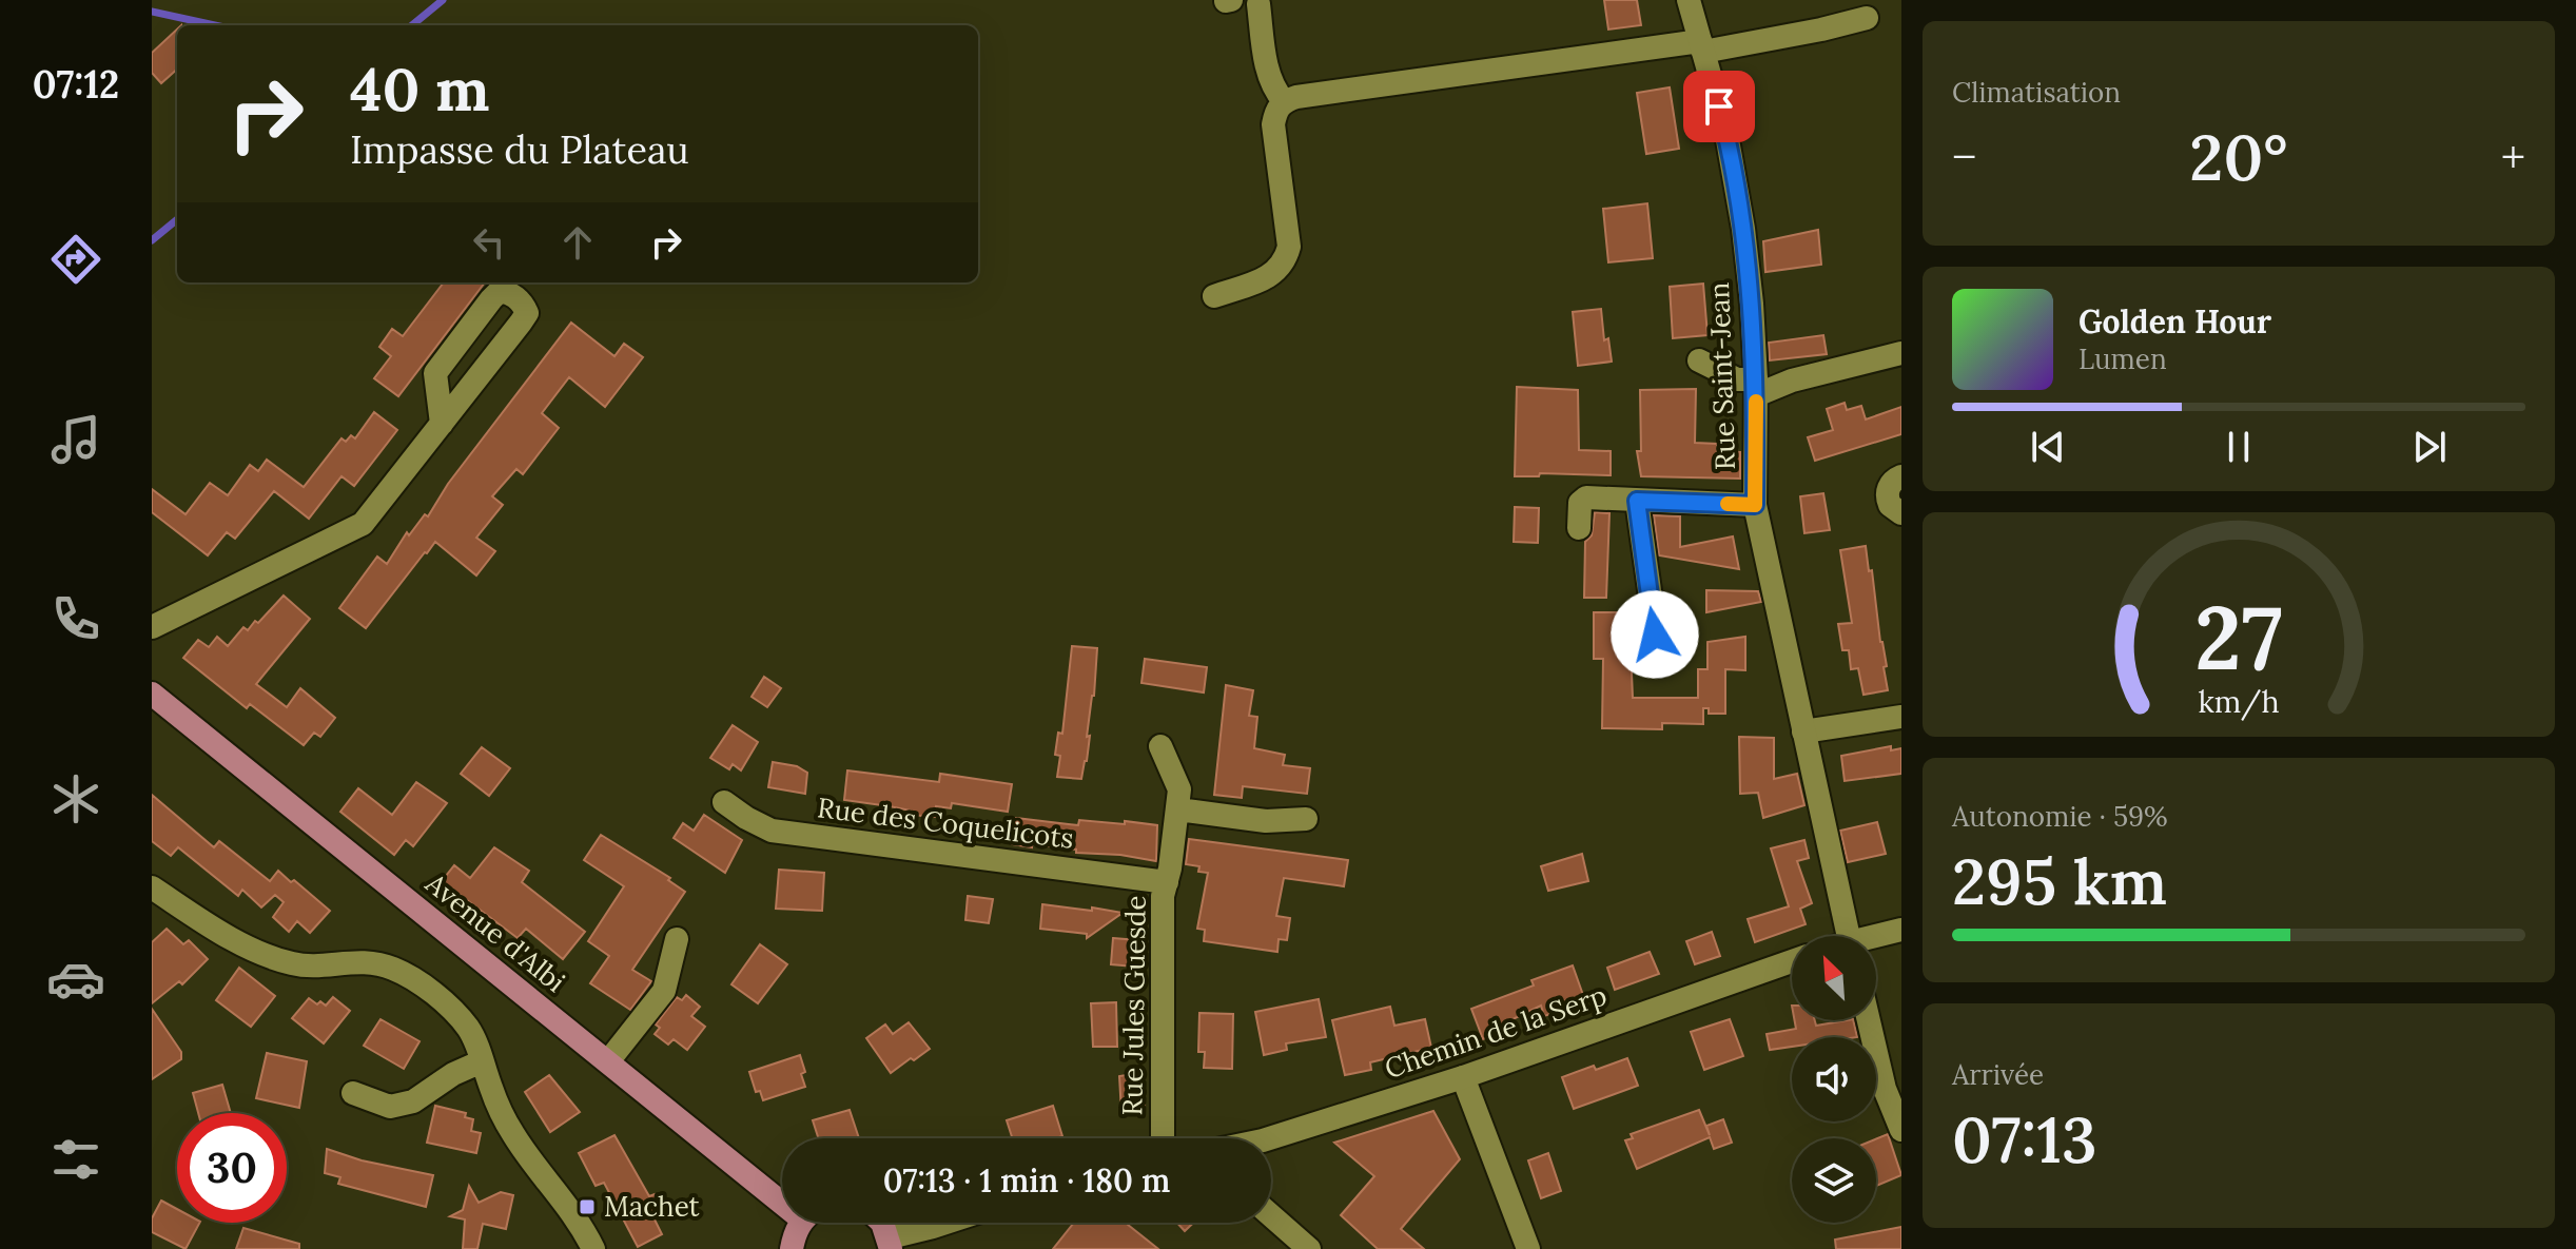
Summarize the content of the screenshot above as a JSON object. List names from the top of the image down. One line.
{"streets":{"main road":["Avenue d'Albi"],"street":["Rue Saint-Jean","Rue des Coquelicots","Rue Jules Guesde","Chemin de la Serp"]},"crossings":[["Rue des Coquelicots","Rue Jules Guesde"]],"places":{"transit":["Machet"]},"north":"top left","page":{"tabs":"07:12","tile":["Climatisation",["Autonomie · 59%","295 km"],["Arrivée","07:13"]],"turn":["40 m","Impasse du Plateau"],"heat":["−","20°","+"],"song":["Golden Hour","Lumen"],"limit":"30","trip":"07:13 · 1 min · 180 m","gauge":["27","km/h"]}}
